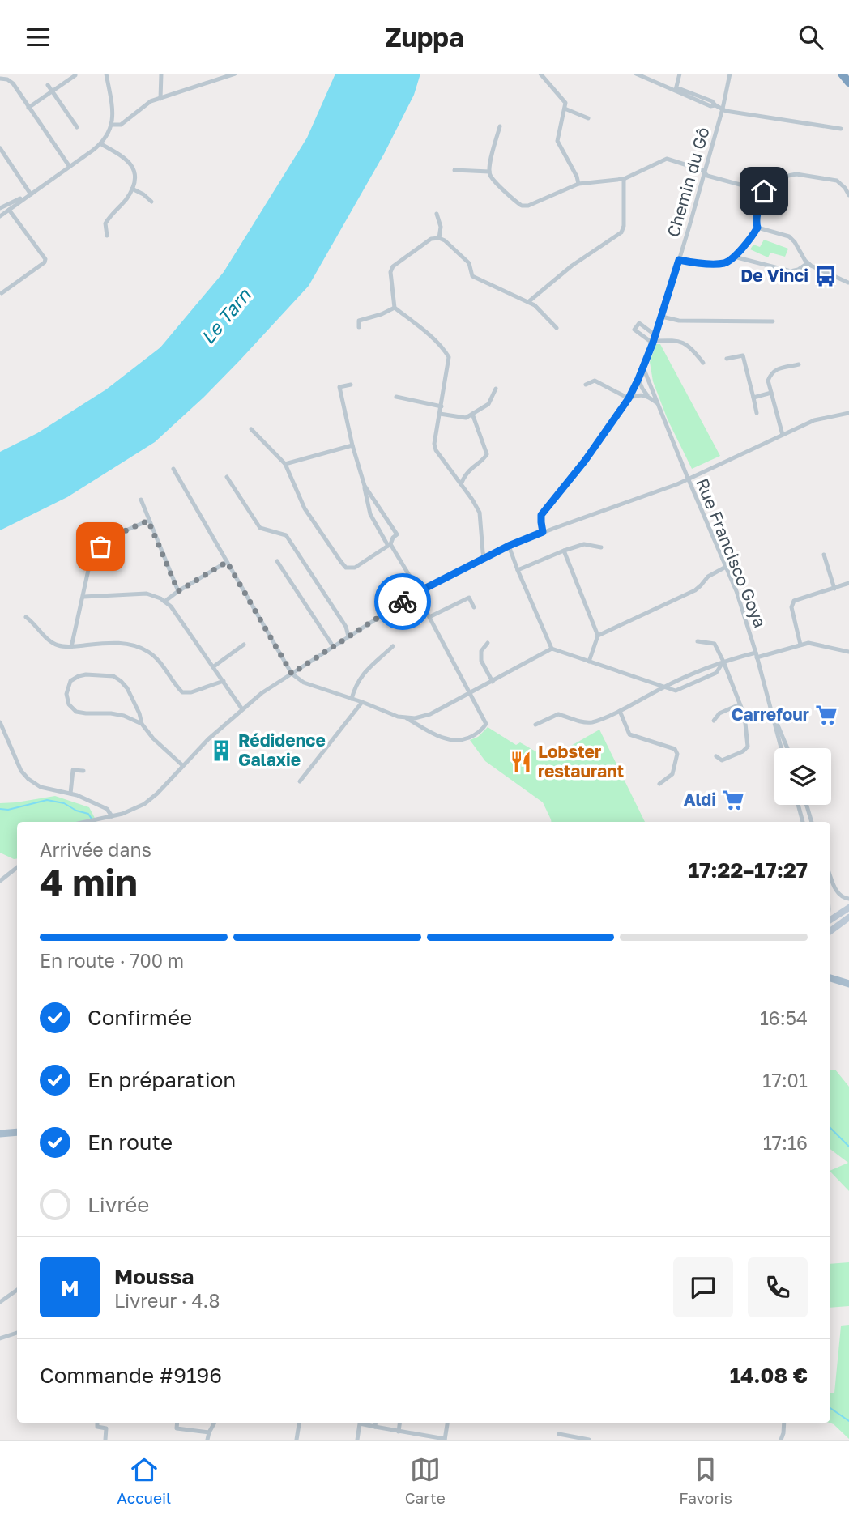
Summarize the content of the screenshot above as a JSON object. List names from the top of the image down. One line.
{"streets":{"street":["Chemin du Gô","Rue Francisco Goya"]},"crossings":[["Chemin du Gô","Rue Francisco Goya"]],"water":["Le Tarn"],"places":{"bus stop":["De Vinci"],"supermarket":["Carrefour","Aldi"],"building":["Rédidence Galaxie"],"restaurant":["Lobster restaurant"]},"page":{"header":"Zuppa","heading":["4 min","Arrivée dans","17:22–17:27"],"panel":["Moussa","Livreur · 4.8","Commande #9196","14.08 €"],"bar":"En route · 700 m","list":[["Confirmée","16:54"],["En préparation","17:01"],["En route","17:16"],"Livrée"],"round":"M","tabs":["Accueil","Carte","Favoris"]}}
